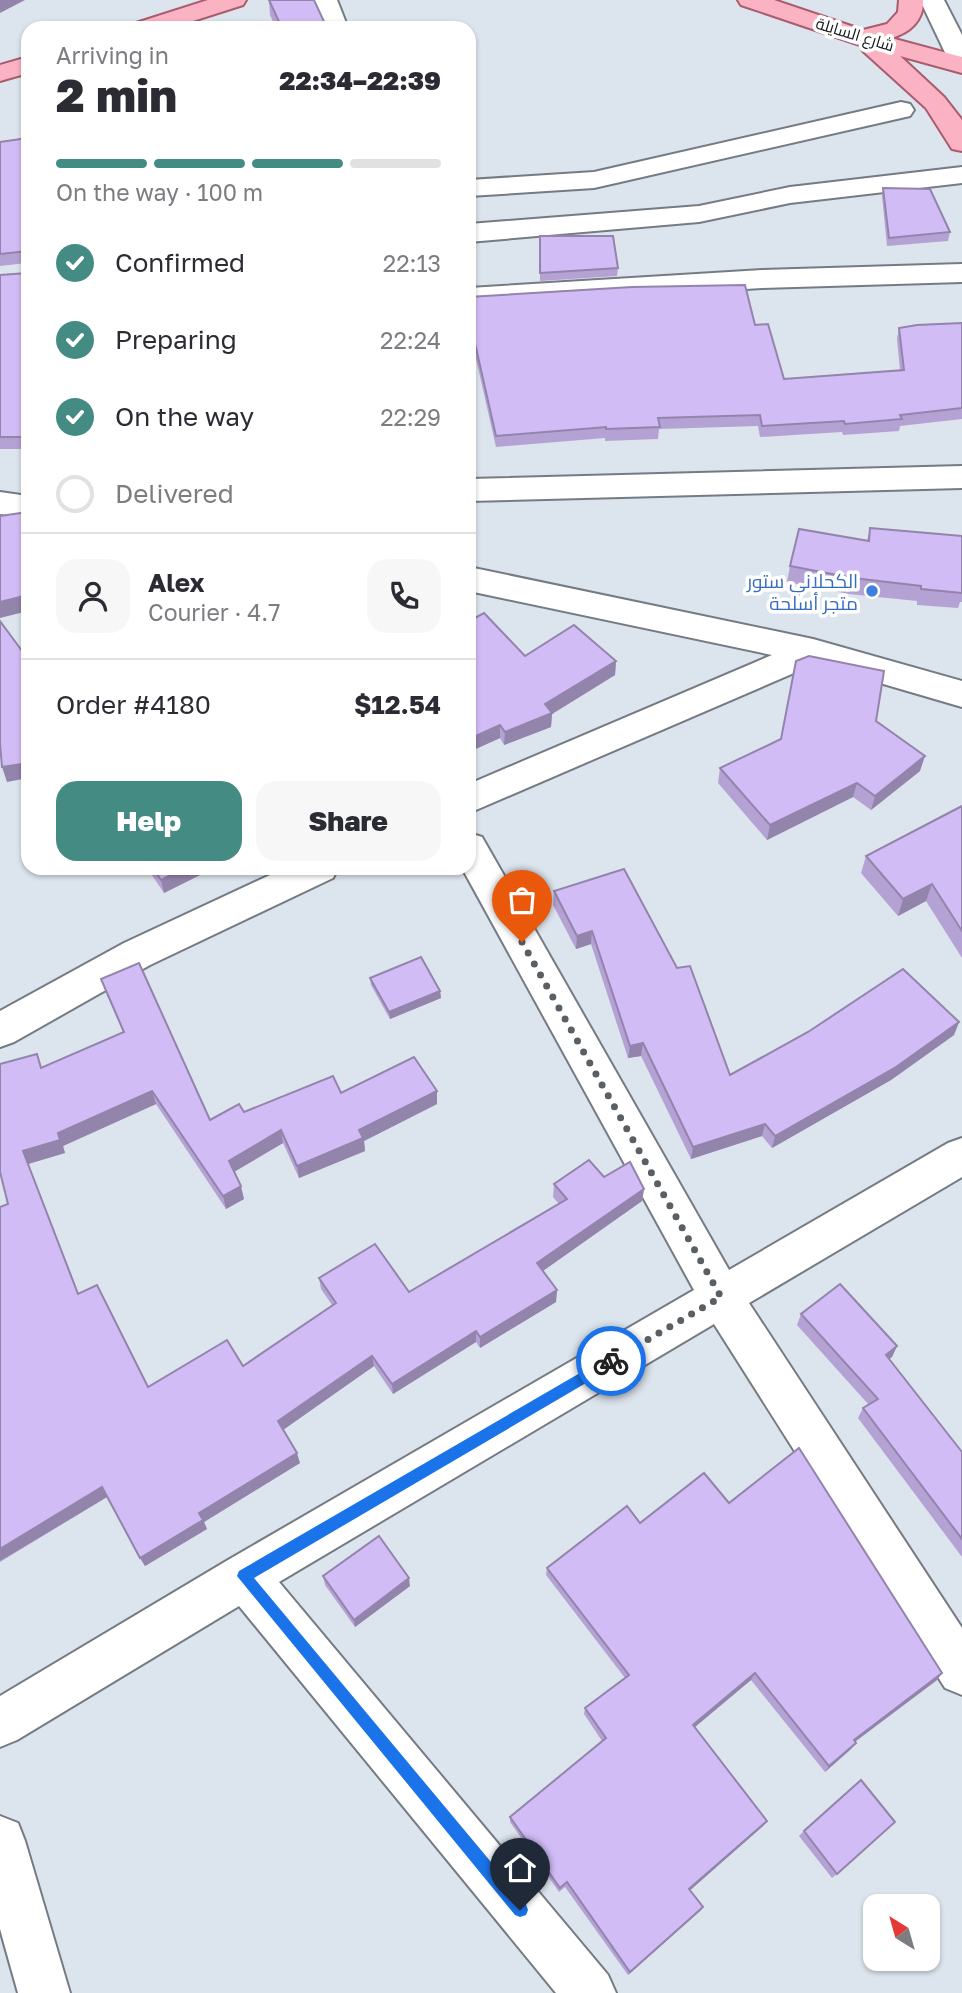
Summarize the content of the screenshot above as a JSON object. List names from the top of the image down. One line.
{"streets":{"main road":["شارع السايلة"]},"places":["الكحلاني ستور متجر أسلحة"],"north":"top left","page":{"heading":["2 min","Arriving in","22:34–22:39"],"panel":["Alex","Courier · 4.7","Order #4180","$12.54"],"bar":"On the way · 100 m","list":[["Confirmed","22:13"],["Preparing","22:24"],["On the way","22:29"],"Delivered"],"buttons":["Help","Share"]}}
